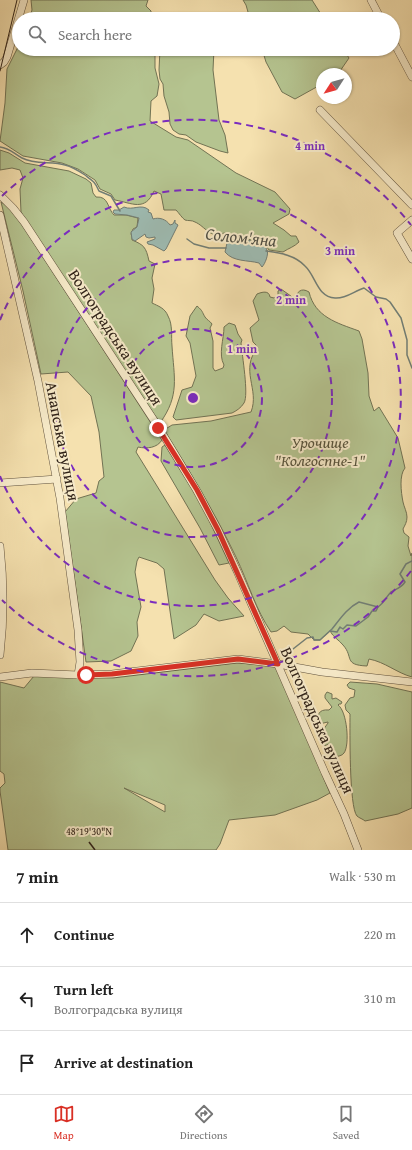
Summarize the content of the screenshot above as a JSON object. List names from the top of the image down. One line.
{"streets":{"street":["Волгоградська вулиця","Анапська вулиця"]},"water":["Солом'яна"],"parks":["Урочище \"Колгоспне-1\""],"north":"bottom left","page":{"search":"Search here","heading":["7 min","Walk · 530 m"],"list":[["Continue","220 m"],["Turn left","Волгоградська вулиця","310 m"],"Arrive at destination"],"nav":["Map","Directions","Saved"]},"coordinates":["48°19'30\"N"],"rings":["4 min","3 min","2 min","1 min"]}
